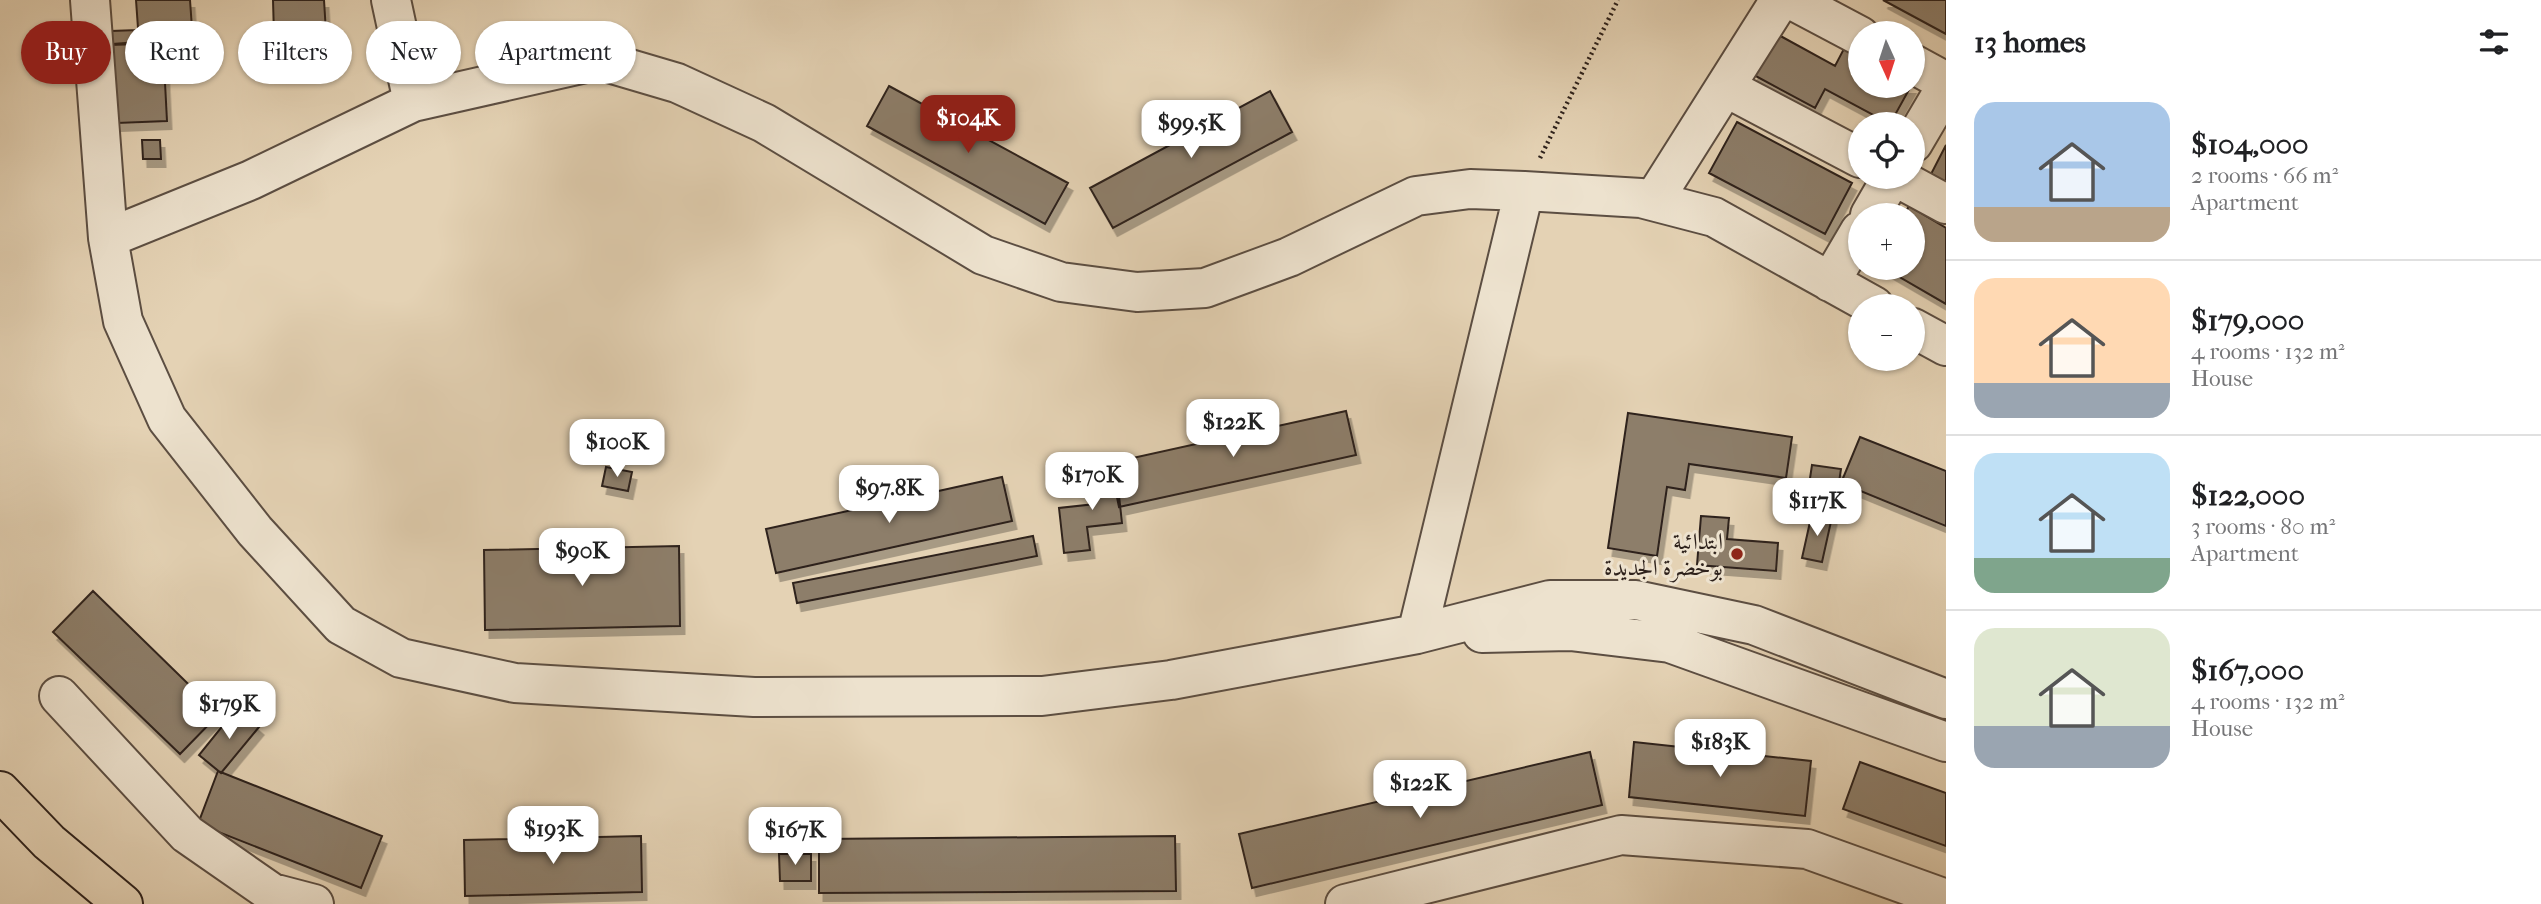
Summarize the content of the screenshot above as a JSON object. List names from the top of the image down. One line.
{"places":["ابتدائية بوخضرة الجديدة"],"north":"bottom","page":{"heading":"13 homes","map_buttons":["+","−"],"chip":["Buy","Rent","Filters","New","Apartment"],"list":[{"name":"$104,000","note":"2 rooms · 66 m² · Apartment"},{"name":"$179,000","note":"4 rooms · 132 m² · House"},{"name":"$122,000","note":"3 rooms · 80 m² · Apartment"},{"name":"$167,000","note":"4 rooms · 132 m² · House"}],"price":["$104K","$99.5K","$122K","$100K","$170K","$97.8K","$117K","$90K","$179K","$183K","$122K","$193K","$167K"]}}
